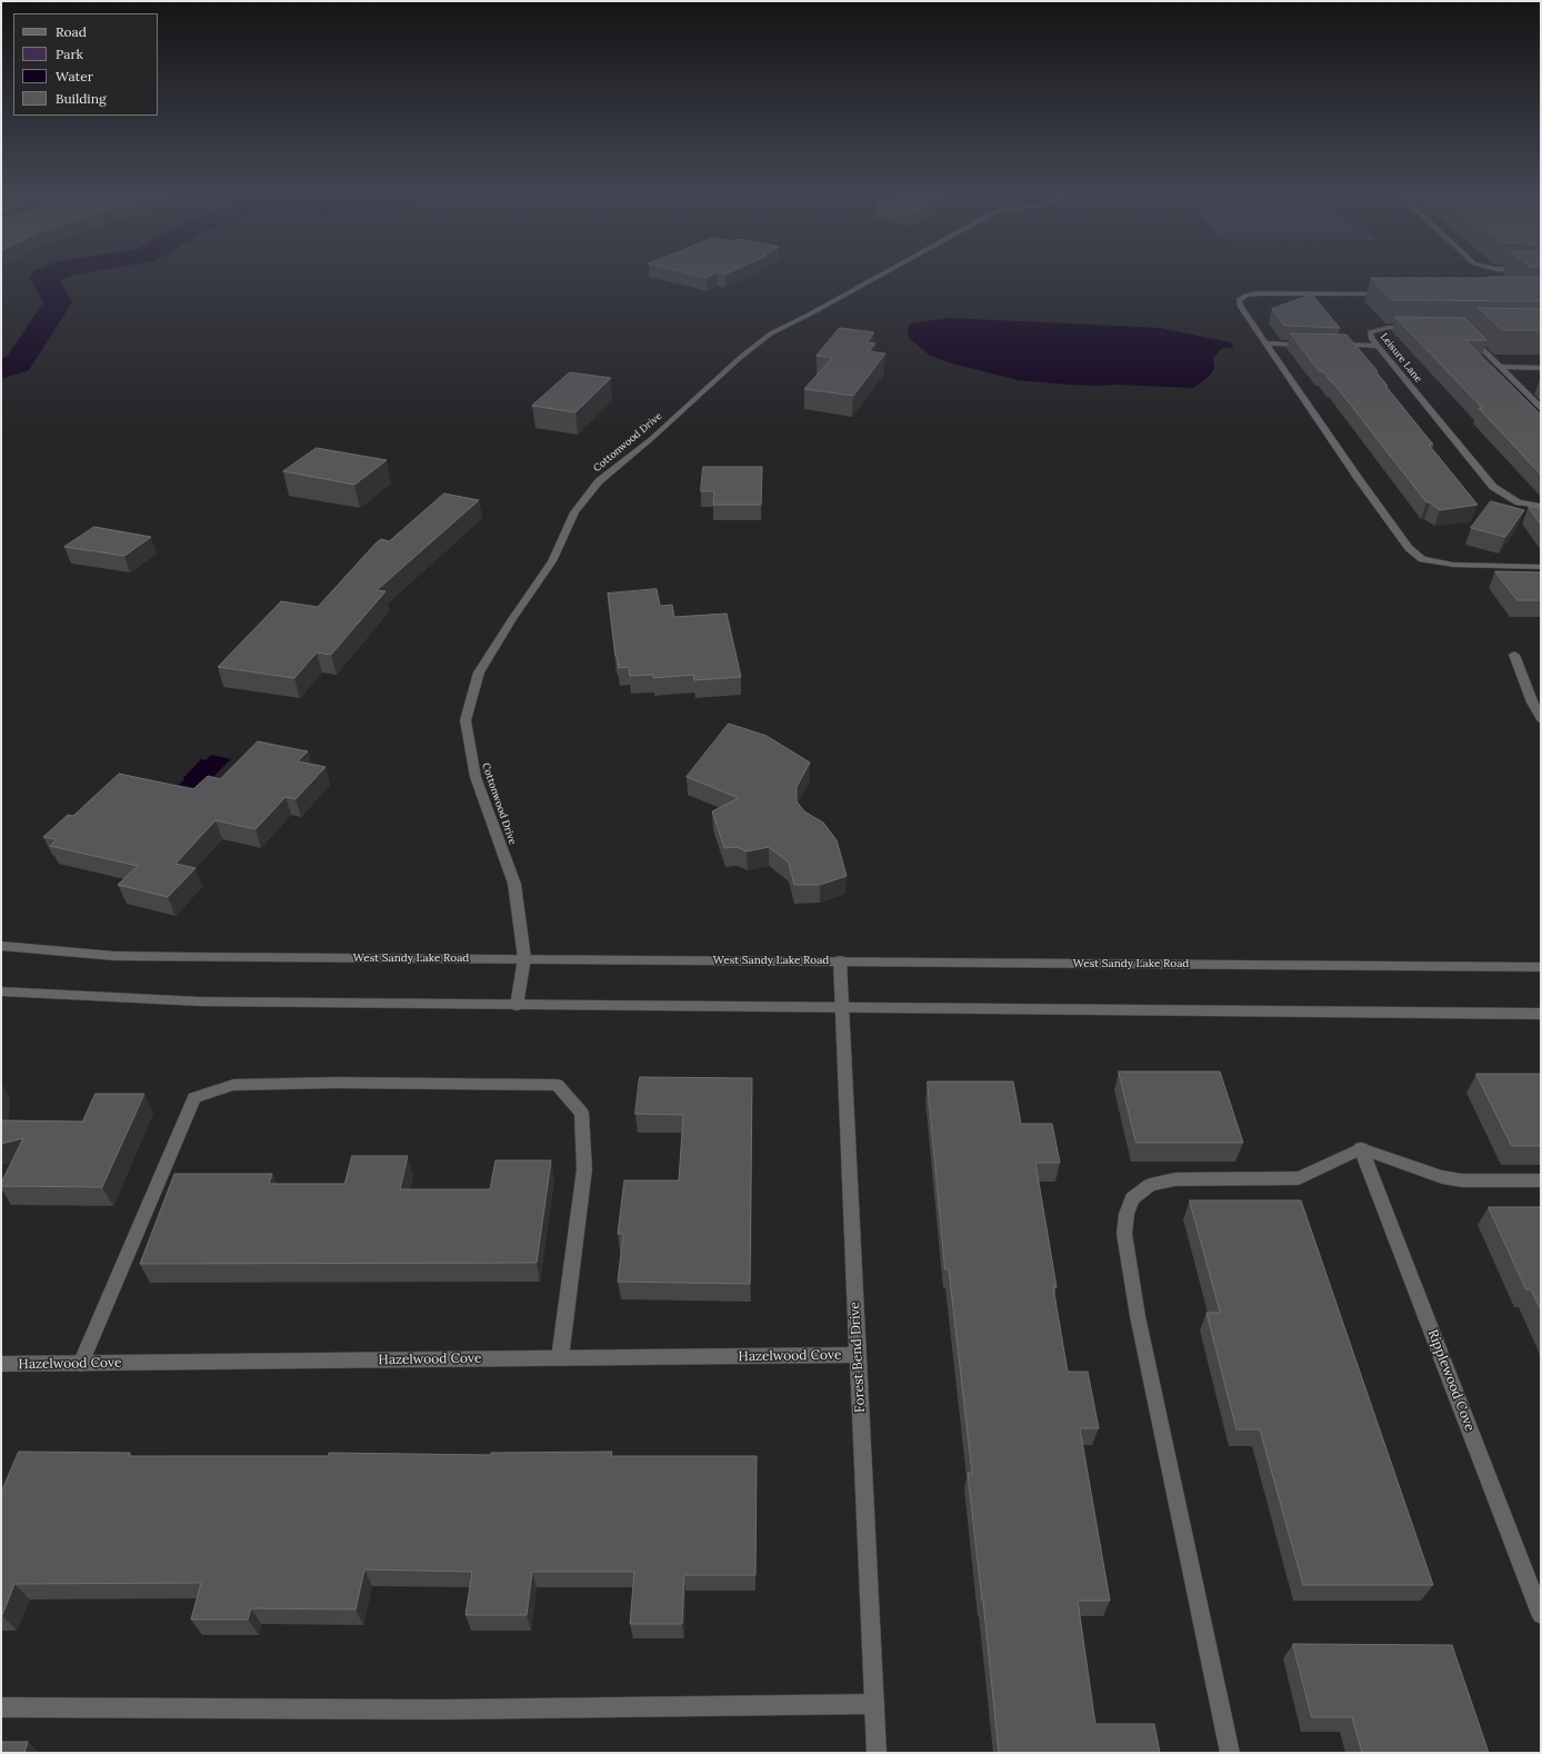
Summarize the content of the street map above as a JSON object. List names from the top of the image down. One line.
{"streets":{"street":["Leisure Lane","Cottonwood Drive","West Sandy Lake Road","Hazelwood Cove","Forest Bend Drive","Ripplewood Cove"]},"crossings":[["Cottonwood Drive","West Sandy Lake Road"],["West Sandy Lake Road","Forest Bend Drive"],["Hazelwood Cove","Forest Bend Drive"]],"legend":["Road","Park","Water","Building"]}
